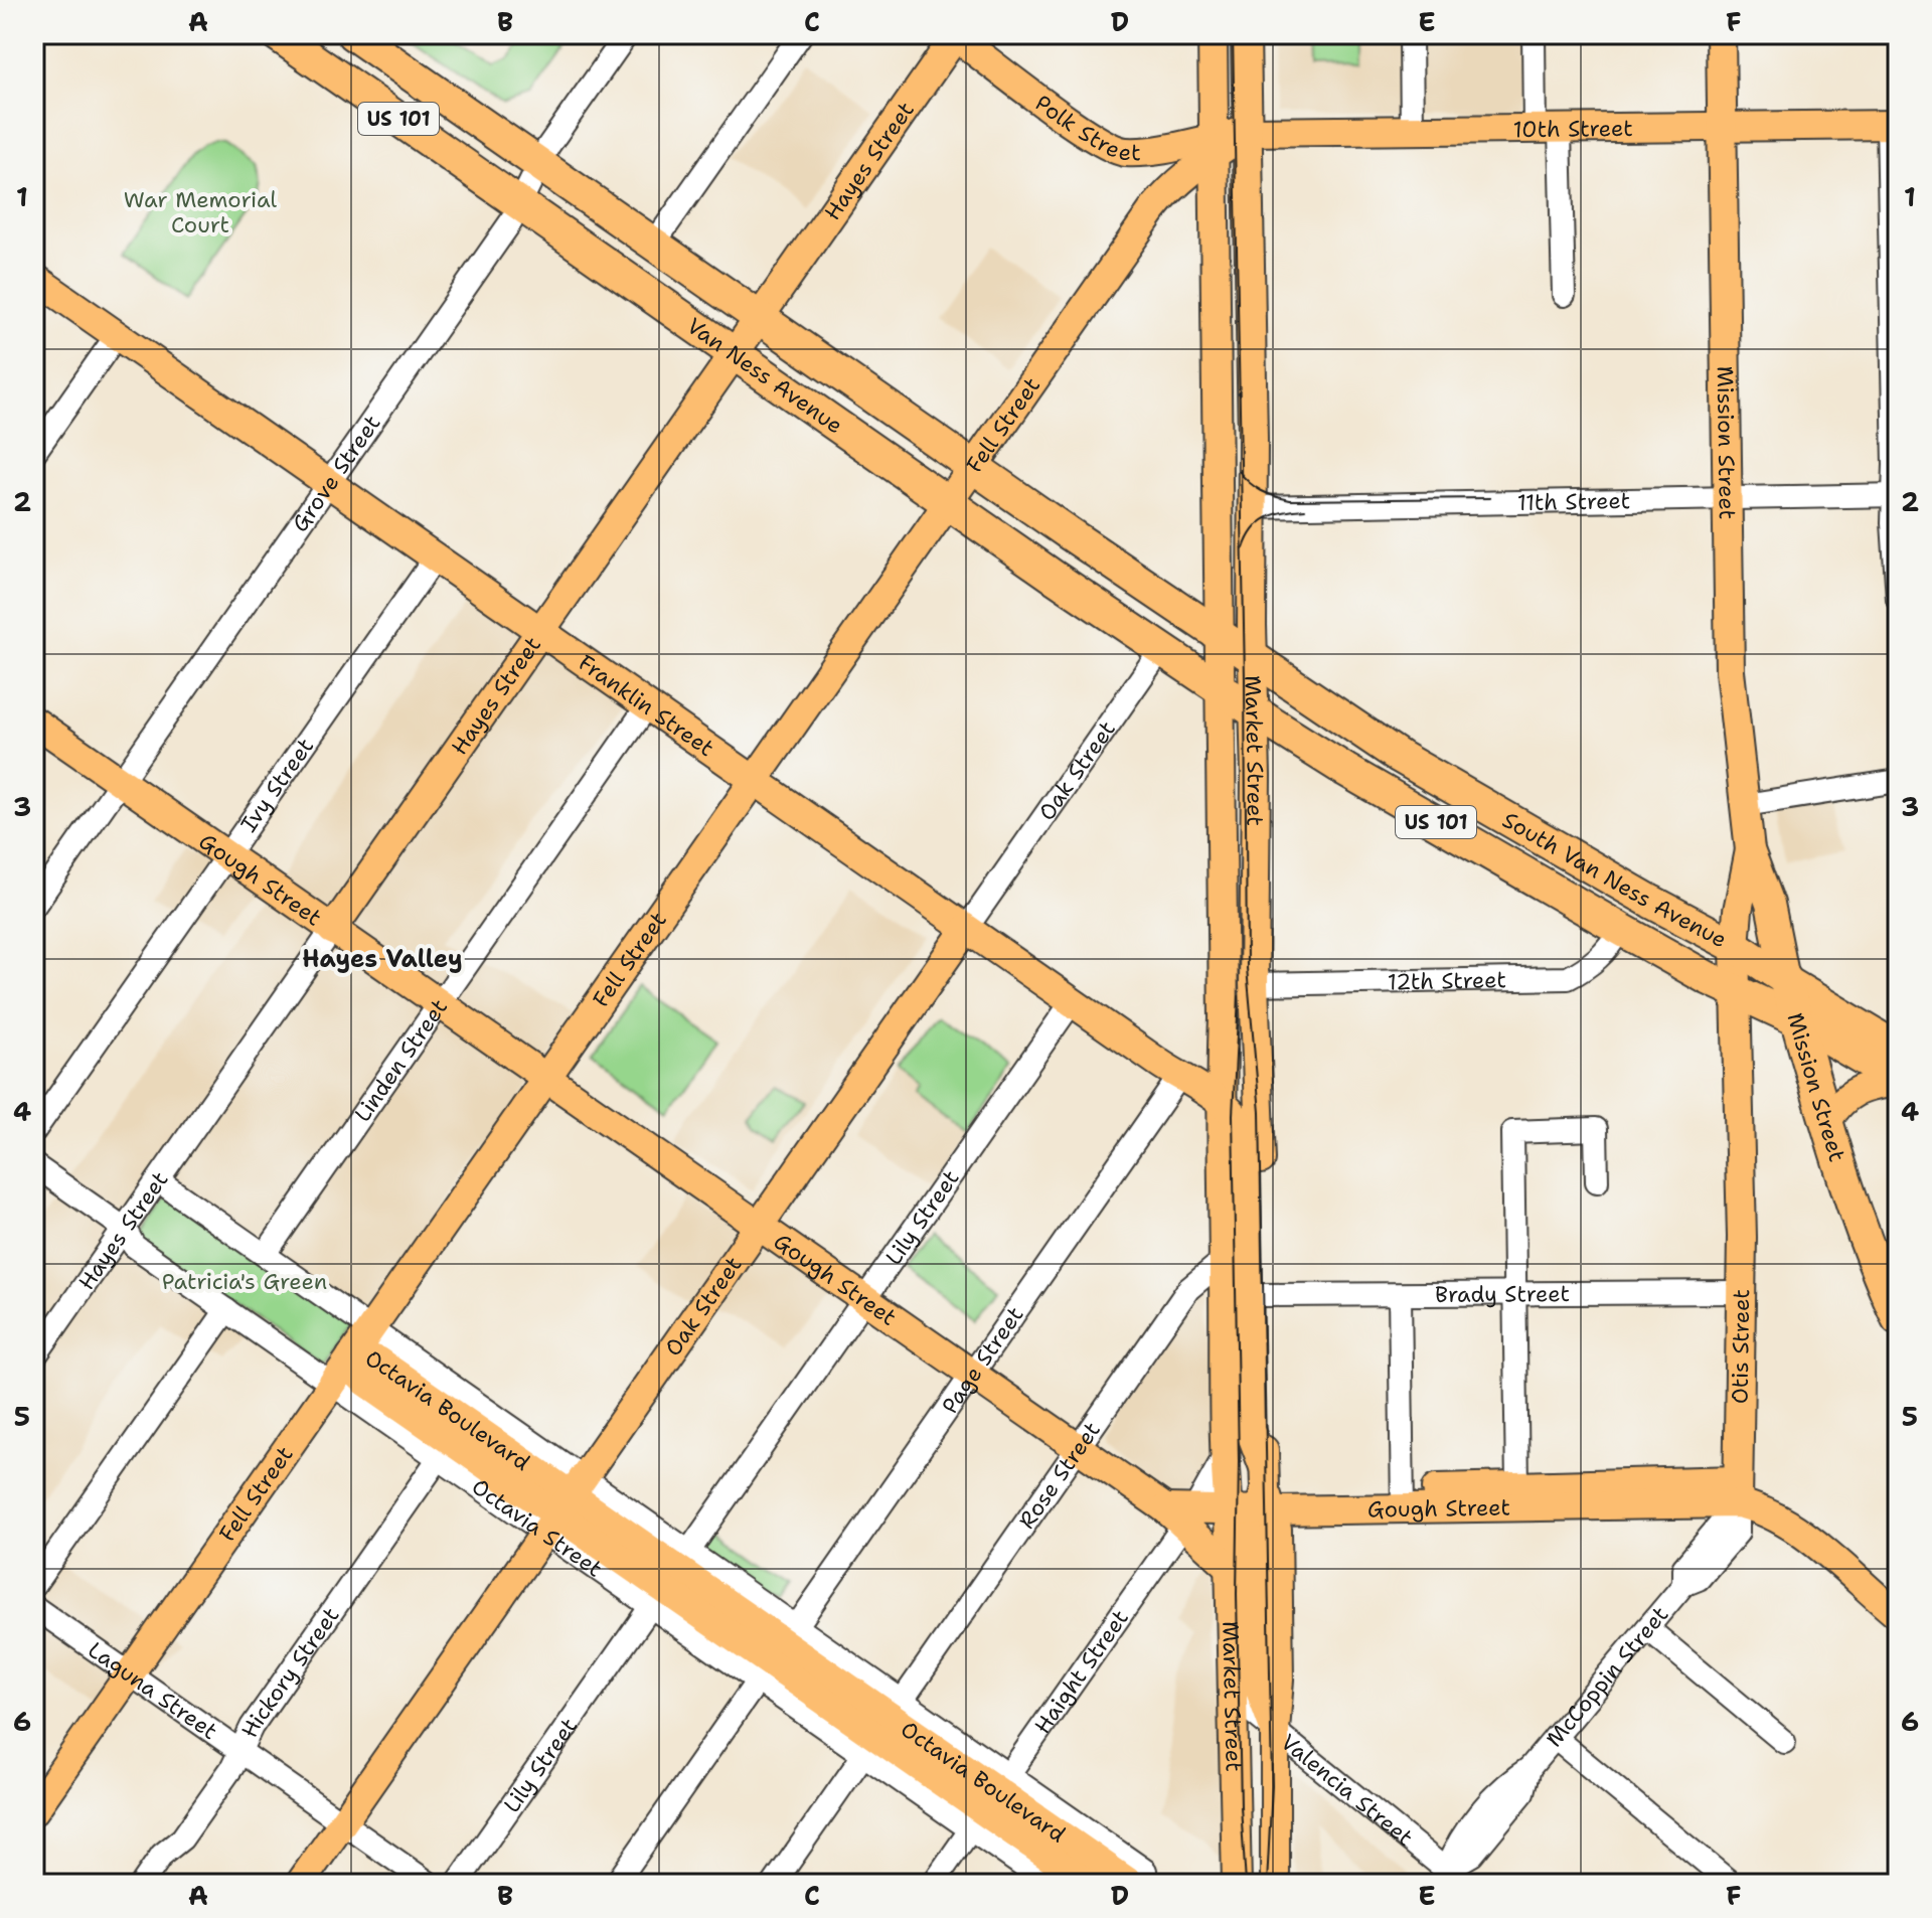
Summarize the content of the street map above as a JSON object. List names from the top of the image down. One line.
{"streets":{"highway":["US 101","Van Ness Avenue","Mission Street","South Van Ness Avenue"],"main road":["Polk Street","10th Street","Hayes Street","Fell Street","Franklin Street","Market Street","Oak Street","Gough Street","Otis Street","Octavia Boulevard"],"street":["Grove Street","11th Street","Ivy Street","12th Street","Linden Street","Lily Street","Brady Street","Page Street","Rose Street","Octavia Street","Haight Street","Hickory Street","McCoppin Street","Laguna Street","Valencia Street"]},"crossings":[["Polk Street","10th Street"],["Polk Street","Hayes Street"],["Polk Street","Fell Street"],["Polk Street","Market Street"],["10th Street","Mission Street"],["10th Street","Market Street"],["Hayes Street","Van Ness Avenue"],["Hayes Street","Franklin Street"],["Hayes Street","Gough Street"],["Hayes Street","Octavia Street"],["Van Ness Avenue","Fell Street"],["Van Ness Avenue","Grove Street"],["Van Ness Avenue","Market Street"],["Van Ness Avenue","Oak Street"],["Van Ness Avenue","South Van Ness Avenue"],["Fell Street","Franklin Street"],["Fell Street","Market Street"],["Fell Street","Gough Street"],["Fell Street","Octavia Boulevard"],["Fell Street","Octavia Street"],["Fell Street","Laguna Street"],["Mission Street","11th Street"],["Mission Street","South Van Ness Avenue"],["Mission Street","Otis Street"],["Grove Street","Franklin Street"],["Grove Street","Gough Street"],["11th Street","Market Street"],["Franklin Street","Market Street"],["Franklin Street","Oak Street"],["Franklin Street","Ivy Street"],["Franklin Street","Linden Street"],["Franklin Street","Lily Street"],["Franklin Street","Page Street"],["Market Street","Gough Street"],["Market Street","South Van Ness Avenue"],["Market Street","12th Street"],["Market Street","Brady Street"],["Market Street","Rose Street"],["Market Street","Haight Street"],["Market Street","Valencia Street"],["Oak Street","Gough Street"],["Oak Street","Octavia Boulevard"],["Oak Street","Octavia Street"],["Oak Street","Laguna Street"],["Ivy Street","Gough Street"],["Gough Street","Linden Street"],["Gough Street","Lily Street"],["Gough Street","Otis Street"],["Gough Street","Page Street"],["Gough Street","Rose Street"],["Gough Street","Haight Street"],["Gough Street","McCoppin Street"],["South Van Ness Avenue","12th Street"],["South Van Ness Avenue","Otis Street"],["Linden Street","Octavia Street"],["Lily Street","Octavia Street"],["Brady Street","Otis Street"],["Otis Street","McCoppin Street"],["Page Street","Octavia Boulevard"],["Page Street","Octavia Street"],["Octavia Boulevard","Octavia Street"],["Octavia Boulevard","Haight Street"],["Rose Street","Octavia Street"],["Octavia Street","Haight Street"],["Octavia Street","Hickory Street"],["Hickory Street","Laguna Street"],["McCoppin Street","Valencia Street"]],"districts":["Hayes Valley"],"parks":["War Memorial Court","Patricia's Green"],"grid":{"columns":["A","B","C","D","E","F"],"rows":["1","2","3","4","5","6"]}}
